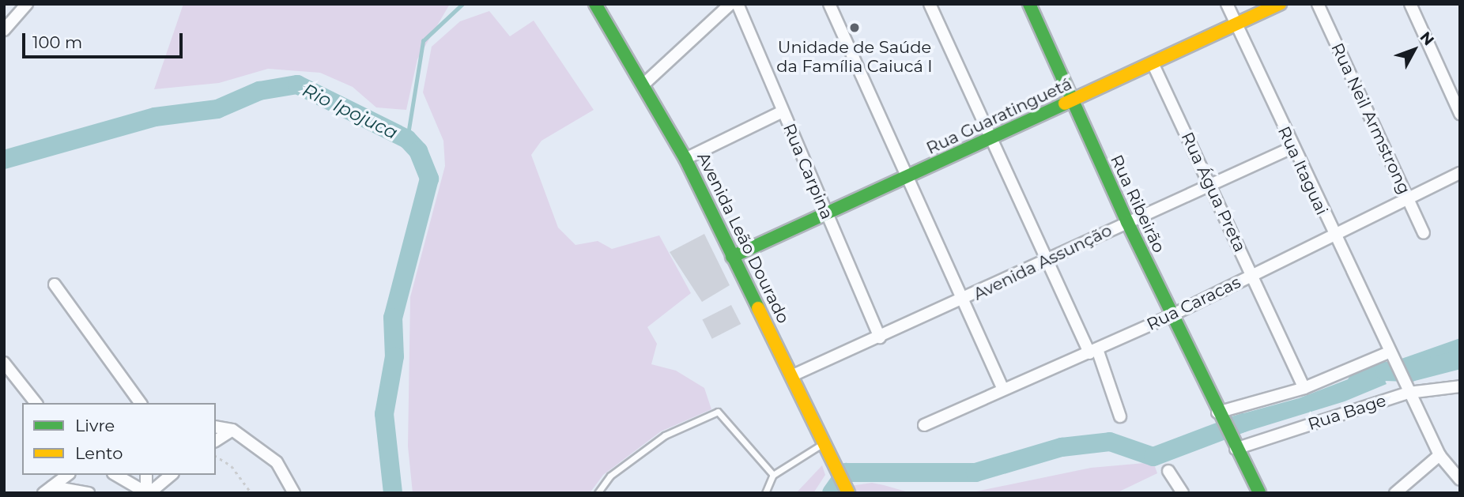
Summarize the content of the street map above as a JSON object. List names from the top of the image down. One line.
{"streets":{"main road":["Rua Guaratinguetá","Rua Ribeirão","Avenida Leão Dourado"],"street":["Rua Neil Armstrong","Rua Itaguai","Rua Carpina","Rua Água Preta","Avenida Assunção","Rua Caracas","Rua Bage"]},"crossings":[["Rua Guaratinguetá","Rua Itaguai"],["Rua Guaratinguetá","Rua Carpina"],["Rua Guaratinguetá","Rua Água Preta"],["Rua Guaratinguetá","Rua Ribeirão"],["Rua Guaratinguetá","Avenida Leão Dourado"],["Rua Neil Armstrong","Rua Caracas"],["Rua Itaguai","Avenida Assunção"],["Rua Itaguai","Rua Caracas"],["Rua Itaguai","Rua Bage"],["Rua Carpina","Avenida Assunção"],["Rua Água Preta","Avenida Assunção"],["Rua Água Preta","Rua Caracas"],["Rua Ribeirão","Avenida Assunção"],["Rua Ribeirão","Rua Caracas"],["Rua Ribeirão","Rua Bage"],["Avenida Leão Dourado","Avenida Assunção"]],"water":["Rio Ipojuca"],"places":["Unidade de Saúde da Família Caiucá I"],"legend":["Livre","Lento"],"scale_bar":"100 m","north":"top right"}
